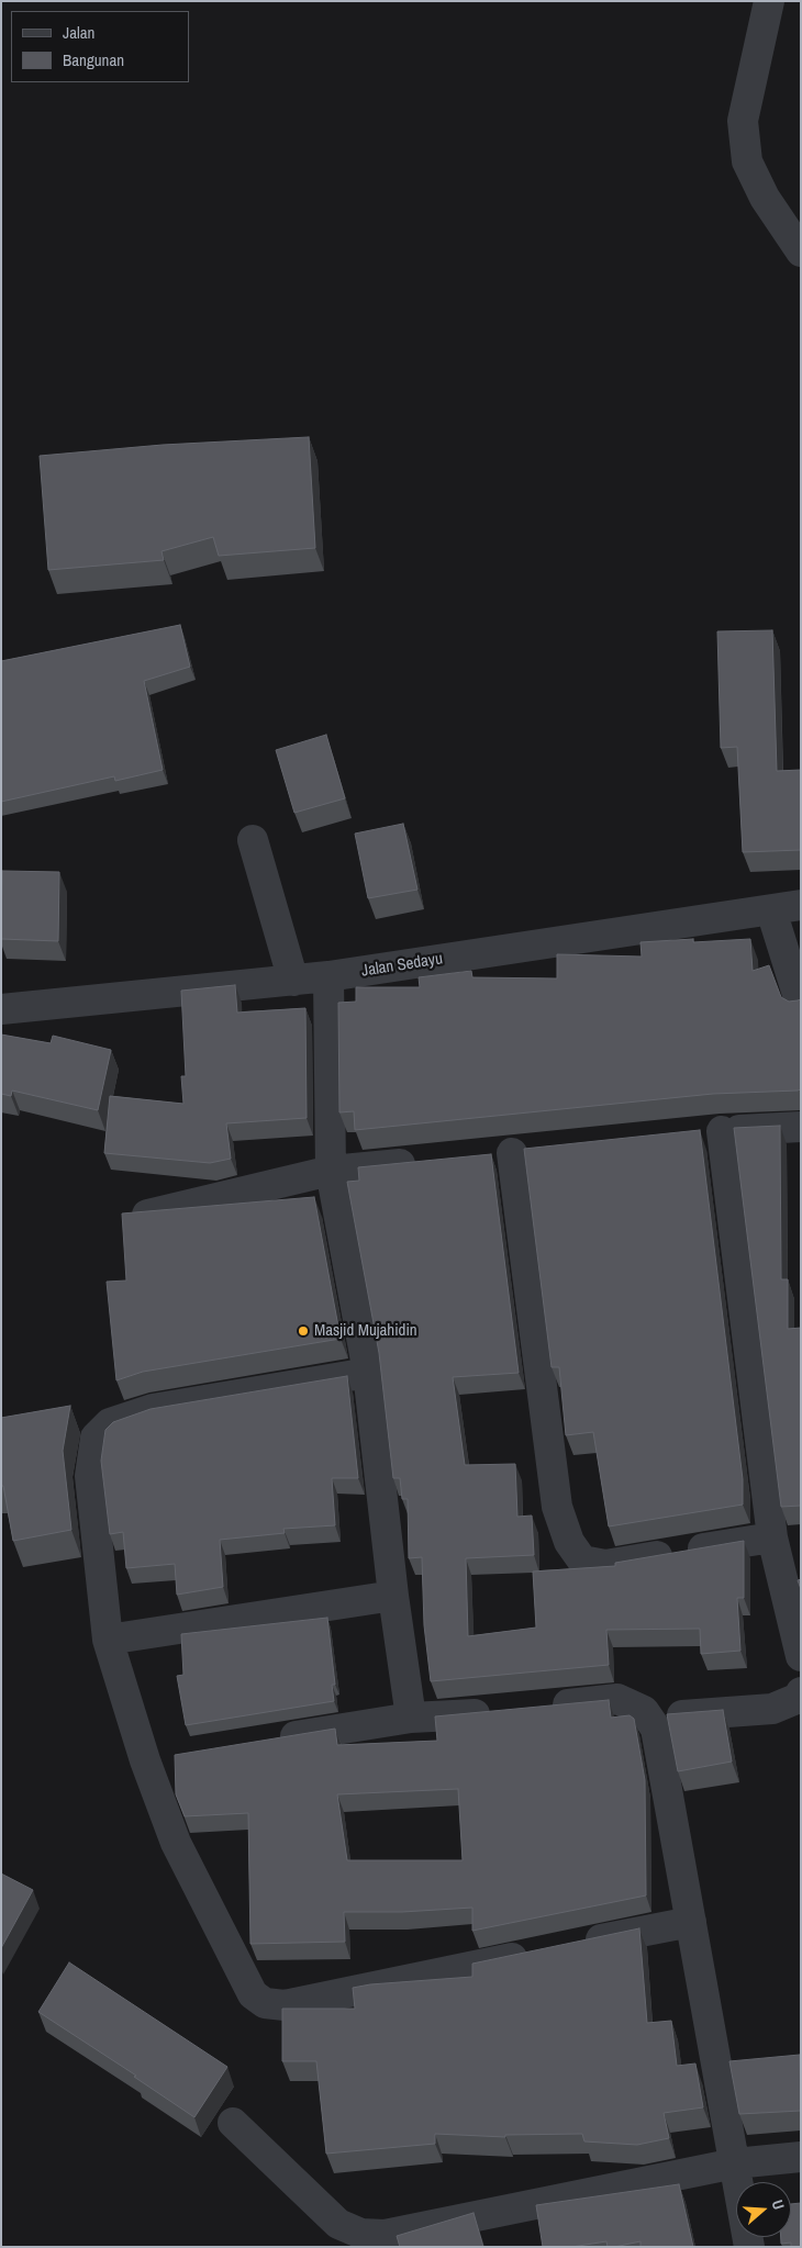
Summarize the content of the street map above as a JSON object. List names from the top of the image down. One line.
{"streets":{"street":["Jalan Sedayu"]},"places":["Masjid Mujahidin"],"legend":["Jalan","Bangunan"],"north":"right"}
